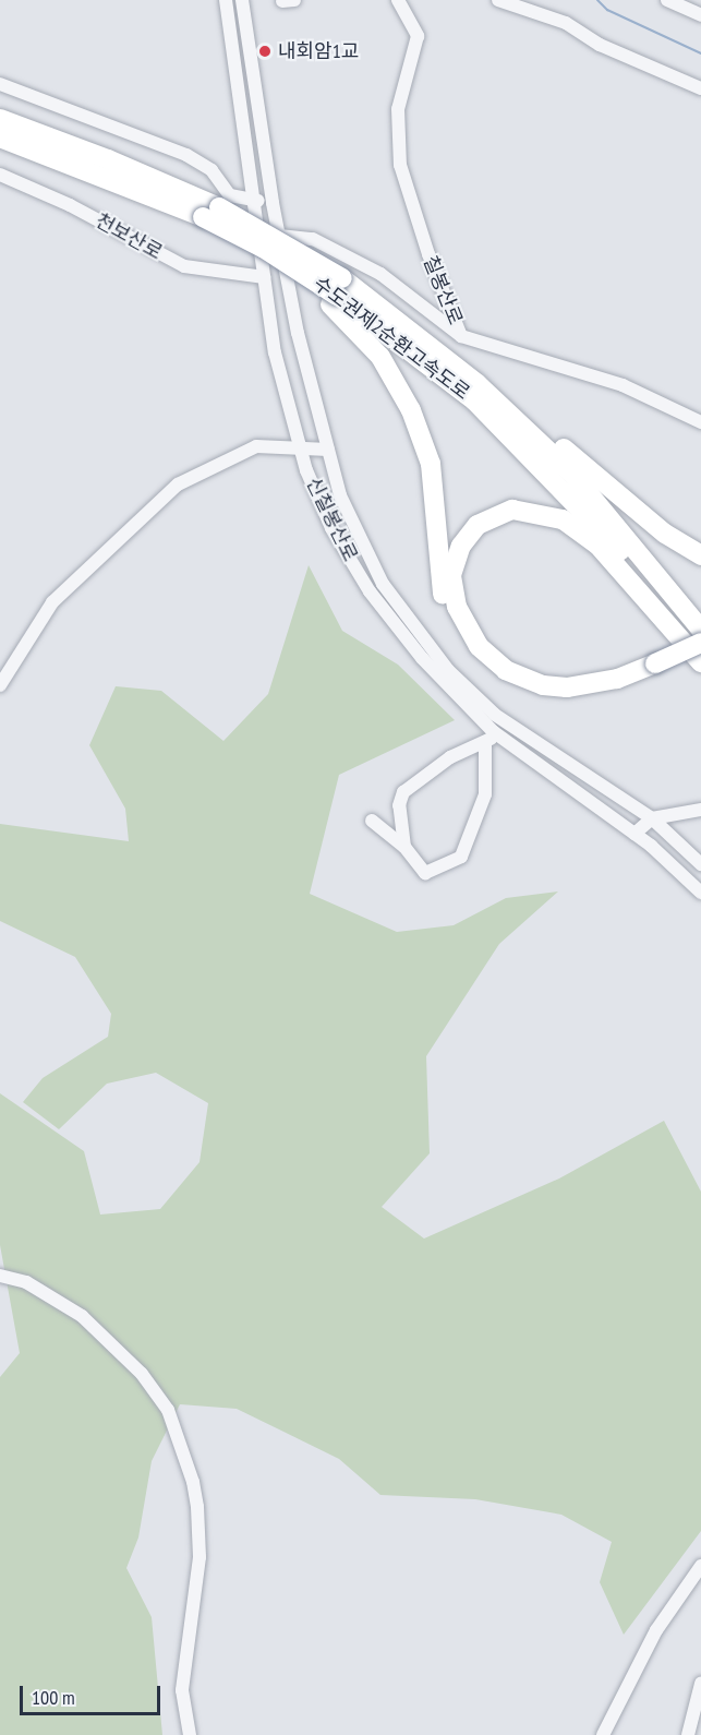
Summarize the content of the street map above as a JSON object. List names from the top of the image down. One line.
{"streets":{"highway":["수도권제2순환고속도로"],"street":["천보산로","칠봉산로","신칠봉산로"]},"crossings":[["천보산로","신칠봉산로"]],"places":["내회암1교"],"scale_bar":"100 m"}
